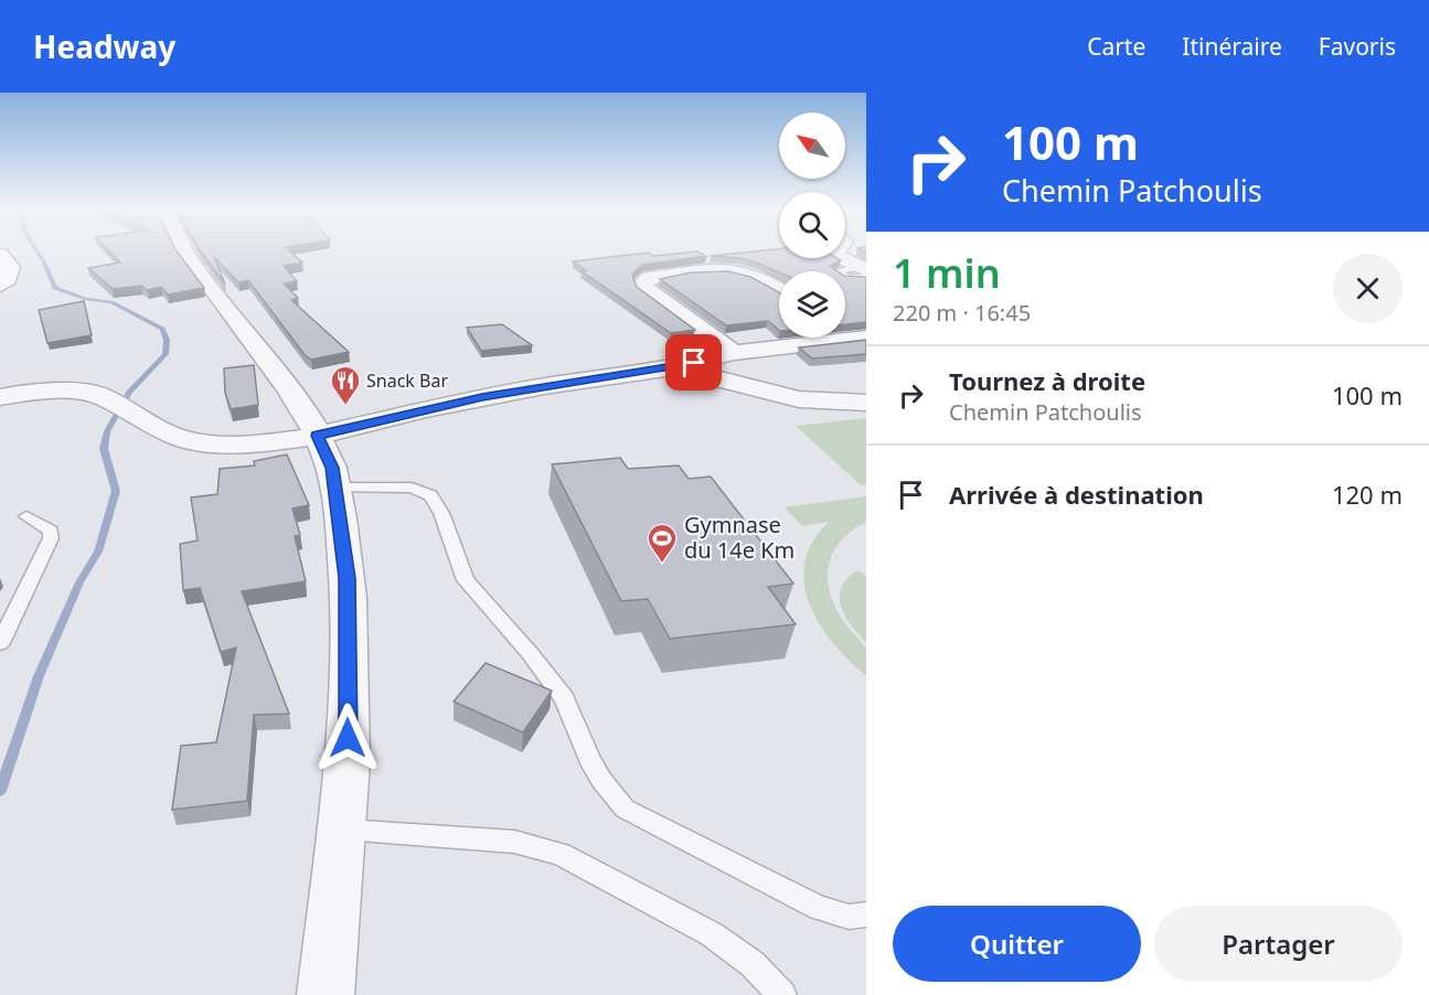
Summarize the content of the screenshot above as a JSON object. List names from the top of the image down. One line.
{"places":{"restaurant":["Snack Bar"],"sports":["Gymnase du 14e Km"]},"north":"top left","page":{"header":"Headway","nav":["Carte","Itinéraire","Favoris"],"turn":["100 m","Chemin Patchoulis"],"heading":["1 min","220 m · 16:45"],"list":[{"name":"Tournez à droite","note":"Chemin Patchoulis","value":"100 m"},{"name":"Arrivée à destination","value":"120 m"}],"buttons":["Quitter","Partager"]}}
